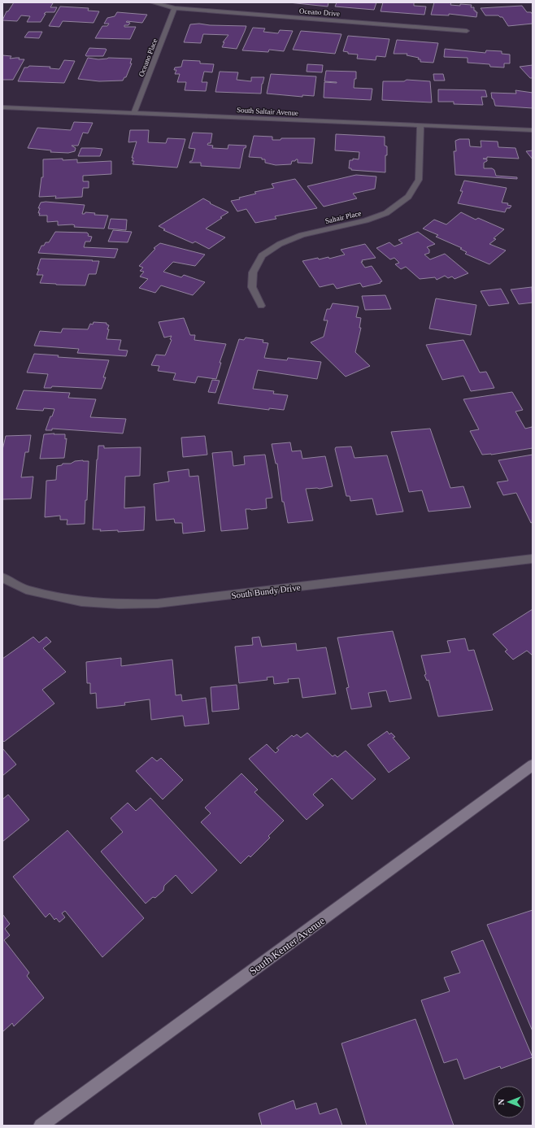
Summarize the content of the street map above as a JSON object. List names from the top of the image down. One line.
{"streets":{"street":["Oceano Drive","Oceano Place","South Saltair Avenue","Saltair Place","South Bundy Drive","South Kenter Avenue"]},"crossings":[["Oceano Drive","Oceano Place"],["Oceano Place","South Saltair Avenue"],["South Saltair Avenue","Saltair Place"]],"north":"left"}
